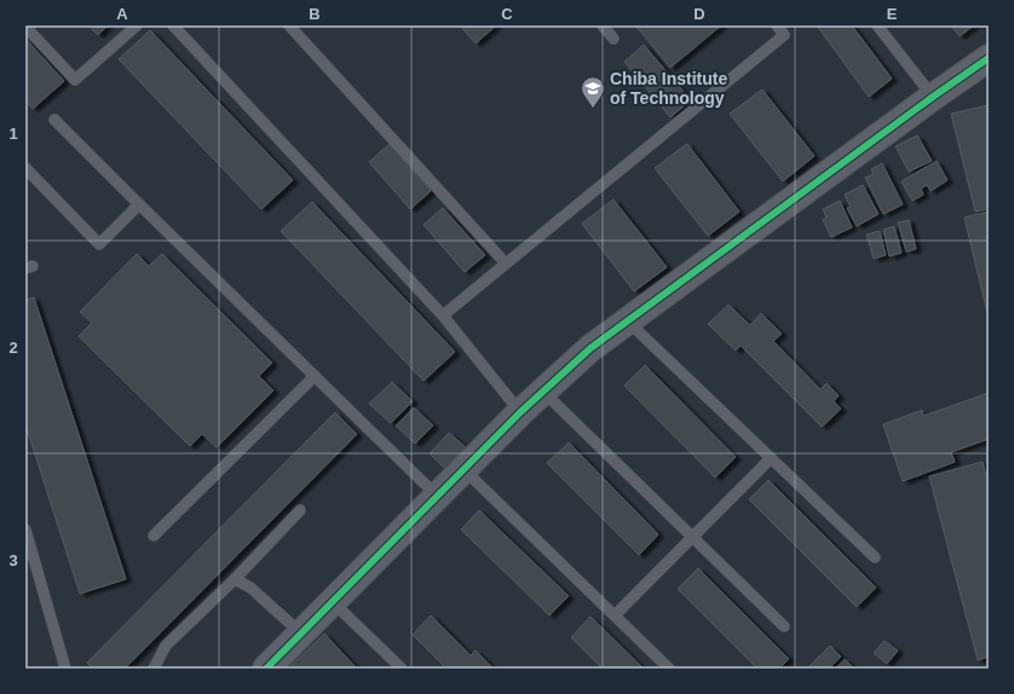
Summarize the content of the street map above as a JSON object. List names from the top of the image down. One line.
{"places":{"school or university":["Chiba Institute of Technology"]},"grid":{"columns":["A","B","C","D","E"],"rows":["1","2","3"]}}
